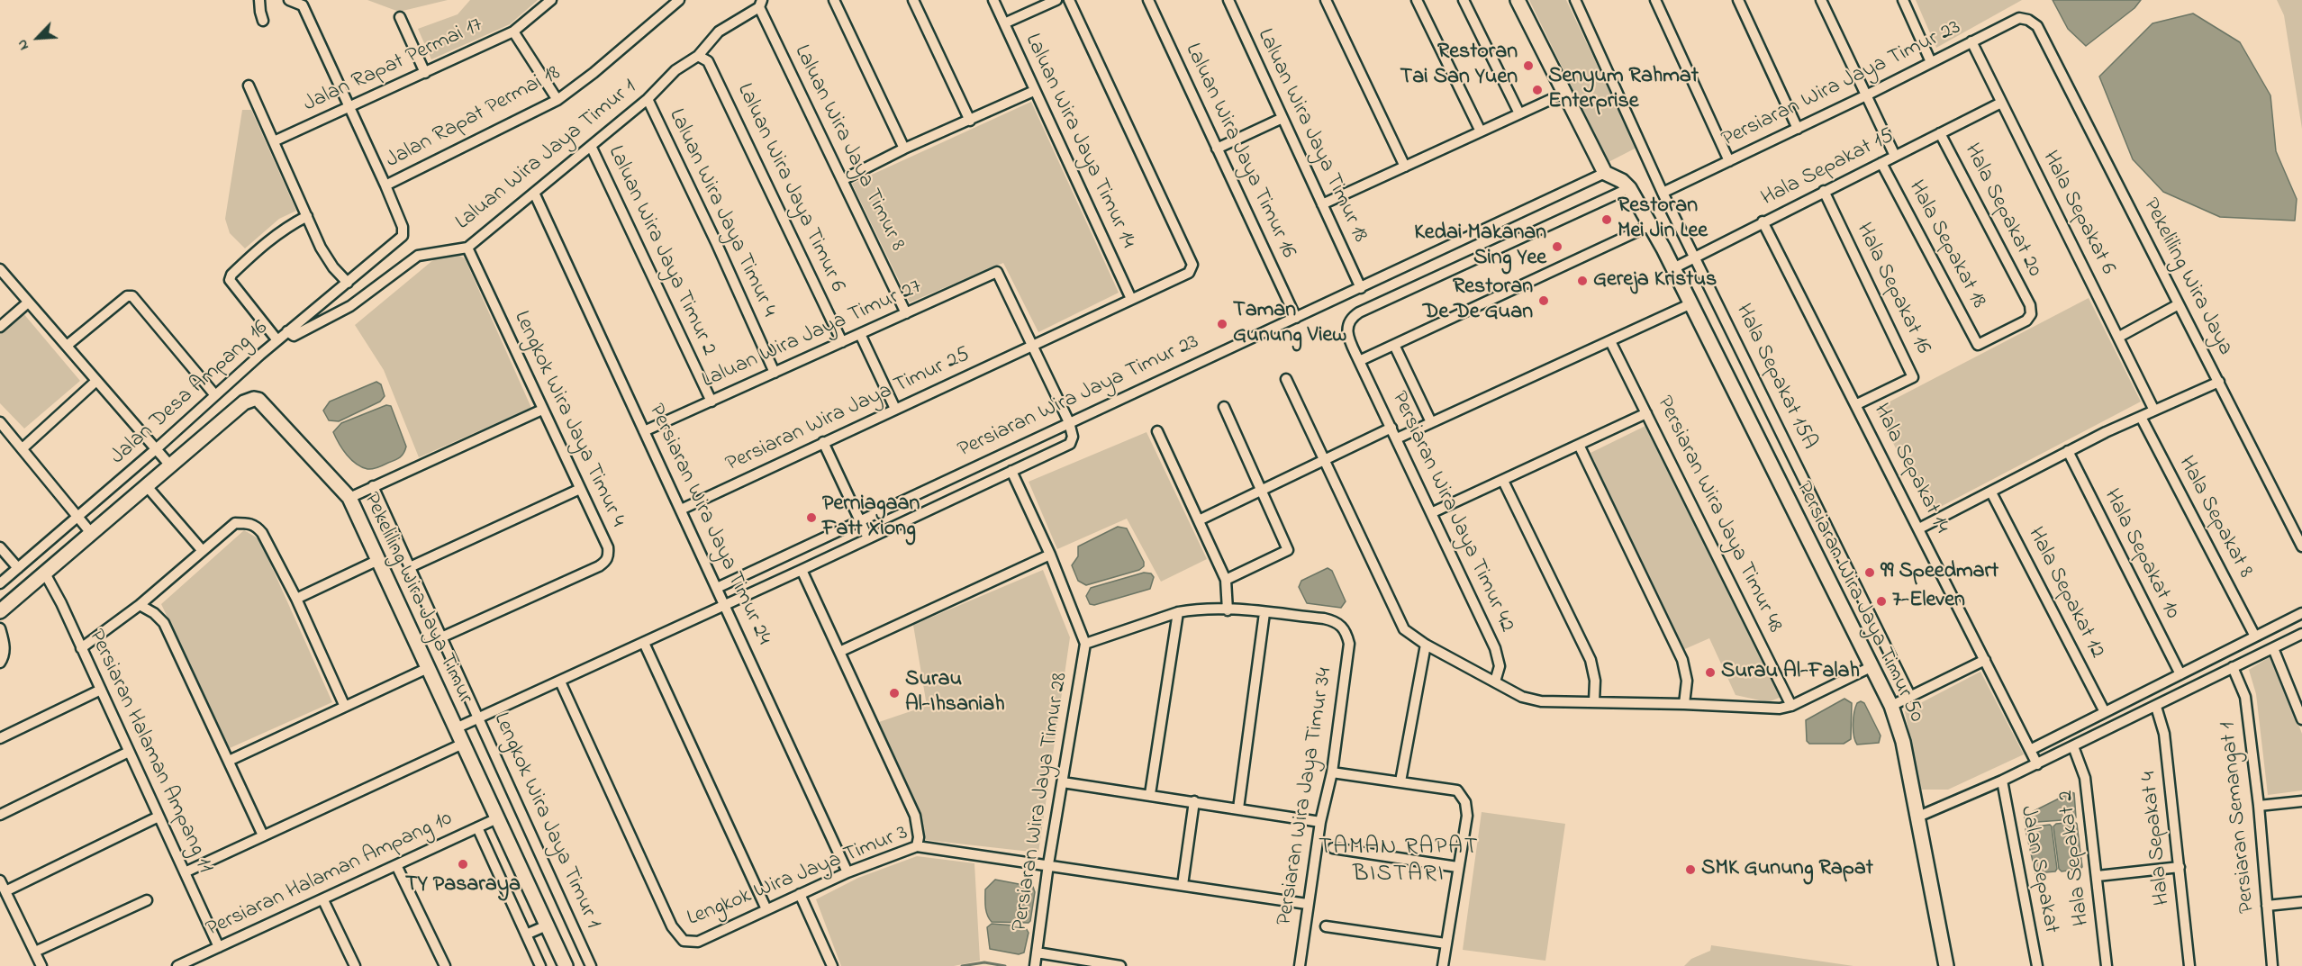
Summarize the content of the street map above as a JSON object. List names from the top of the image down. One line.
{"streets":{"street":["Jalan Rapat Permai 17","Persiaran Wira Jaya Timur 23","Jalan Rapat Permai 18","Laluan Wira Jaya Timur 18","Laluan Wira Jaya Timur 14","Laluan Wira Jaya Timur 8","Laluan Wira Jaya Timur 16","Laluan Wira Jaya Timur 1","Hala Sepakat 15","Laluan Wira Jaya Timur 6","Hala Sepakat 20","Laluan Wira Jaya Timur 4","Hala Sepakat 6","Hala Sepakat 18","Laluan Wira Jaya Timur 2","Pekeliling Wira Jaya","Hala Sepakat 16","Laluan Wira Jaya Timur 27","Hala Sepakat 15A","Jalan Desa Ampang 16","Persiaran Wira Jaya Timur 25","Lengkok Wira Jaya Timur 4","Hala Sepakat 14","Persiaran Wira Jaya Timur 42","Persiaran Wira Jaya Timur 48","Hala Sepakat 8","Persiaran Wira Jaya Timur 24","Hala Sepakat 10","Hala Sepakat 12","Pekeliling Wira Jaya Timur","Persiaran Wira Jaya Timur 50","Persiaran Halaman Ampang 11","Persiaran Wira Jaya Timur 34","Persiaran Wira Jaya Timur 28","Persiaran Semangat 1","Lengkok Wira Jaya Timur 1","Hala Sepakat 4","Hala Sepakat 2","Jalan Sepakat","Persiaran Halaman Ampang 10","Lengkok Wira Jaya Timur 3"]},"crossings":[["Persiaran Wira Jaya Timur 23","Laluan Wira Jaya Timur 18"],["Persiaran Wira Jaya Timur 23","Laluan Wira Jaya Timur 16"],["Persiaran Wira Jaya Timur 23","Hala Sepakat 6"],["Persiaran Wira Jaya Timur 23","Pekeliling Wira Jaya"],["Persiaran Wira Jaya Timur 23","Hala Sepakat 15A"],["Persiaran Wira Jaya Timur 23","Persiaran Wira Jaya Timur 24"],["Persiaran Wira Jaya Timur 23","Pekeliling Wira Jaya Timur"],["Persiaran Wira Jaya Timur 23","Persiaran Wira Jaya Timur 50"],["Persiaran Wira Jaya Timur 23","Lengkok Wira Jaya Timur 1"],["Persiaran Wira Jaya Timur 23","Lengkok Wira Jaya Timur 3"],["Jalan Rapat Permai 18","Jalan Desa Ampang 16"],["Laluan Wira Jaya Timur 14","Persiaran Wira Jaya Timur 25"],["Laluan Wira Jaya Timur 8","Laluan Wira Jaya Timur 1"],["Laluan Wira Jaya Timur 8","Laluan Wira Jaya Timur 27"],["Laluan Wira Jaya Timur 1","Laluan Wira Jaya Timur 6"],["Laluan Wira Jaya Timur 1","Laluan Wira Jaya Timur 4"],["Laluan Wira Jaya Timur 1","Laluan Wira Jaya Timur 2"],["Laluan Wira Jaya Timur 1","Jalan Desa Ampang 16"],["Laluan Wira Jaya Timur 1","Lengkok Wira Jaya Timur 4"],["Laluan Wira Jaya Timur 1","Persiaran Wira Jaya Timur 24"],["Hala Sepakat 15","Hala Sepakat 20"],["Hala Sepakat 15","Hala Sepakat 6"],["Hala Sepakat 15","Hala Sepakat 18"],["Hala Sepakat 15","Hala Sepakat 16"],["Hala Sepakat 15","Hala Sepakat 15A"],["Hala Sepakat 15","Hala Sepakat 14"],["Hala Sepakat 15","Persiaran Wira Jaya Timur 50"],["Laluan Wira Jaya Timur 6","Laluan Wira Jaya Timur 27"],["Hala Sepakat 20","Hala Sepakat 18"],["Laluan Wira Jaya Timur 4","Laluan Wira Jaya Timur 27"],["Laluan Wira Jaya Timur 2","Laluan Wira Jaya Timur 27"],["Hala Sepakat 16","Hala Sepakat 14"],["Laluan Wira Jaya Timur 27","Persiaran Wira Jaya Timur 25"],["Laluan Wira Jaya Timur 27","Persiaran Wira Jaya Timur 24"],["Persiaran Wira Jaya Timur 25","Persiaran Wira Jaya Timur 24"],["Lengkok Wira Jaya Timur 4","Lengkok Wira Jaya Timur 1"],["Persiaran Wira Jaya Timur 42","Persiaran Wira Jaya Timur 50"],["Persiaran Wira Jaya Timur 24","Lengkok Wira Jaya Timur 3"],["Pekeliling Wira Jaya Timur","Persiaran Halaman Ampang 11"],["Pekeliling Wira Jaya Timur","Persiaran Halaman Ampang 10"],["Persiaran Halaman Ampang 11","Persiaran Halaman Ampang 10"],["Persiaran Wira Jaya Timur 34","Lengkok Wira Jaya Timur 3"],["Persiaran Wira Jaya Timur 28","Lengkok Wira Jaya Timur 3"]],"districts":["TAMAN RAPAT BISTARI"],"places":["Restoran Tai San Yuen","Senyum Rahmat Enterprise","Restoran Mei Jin Lee","Kedai Makanan Sing Yee","Gereja Kristus","Restoran De De Guan","Taman Gunung View","Perniagaan Fatt Xiong","99 Speedmart","7-Eleven","Surau Al-Falah","Surau Al-Ihsaniah","TY Pasaraya","SMK Gunung Rapat"],"north":"bottom left"}
